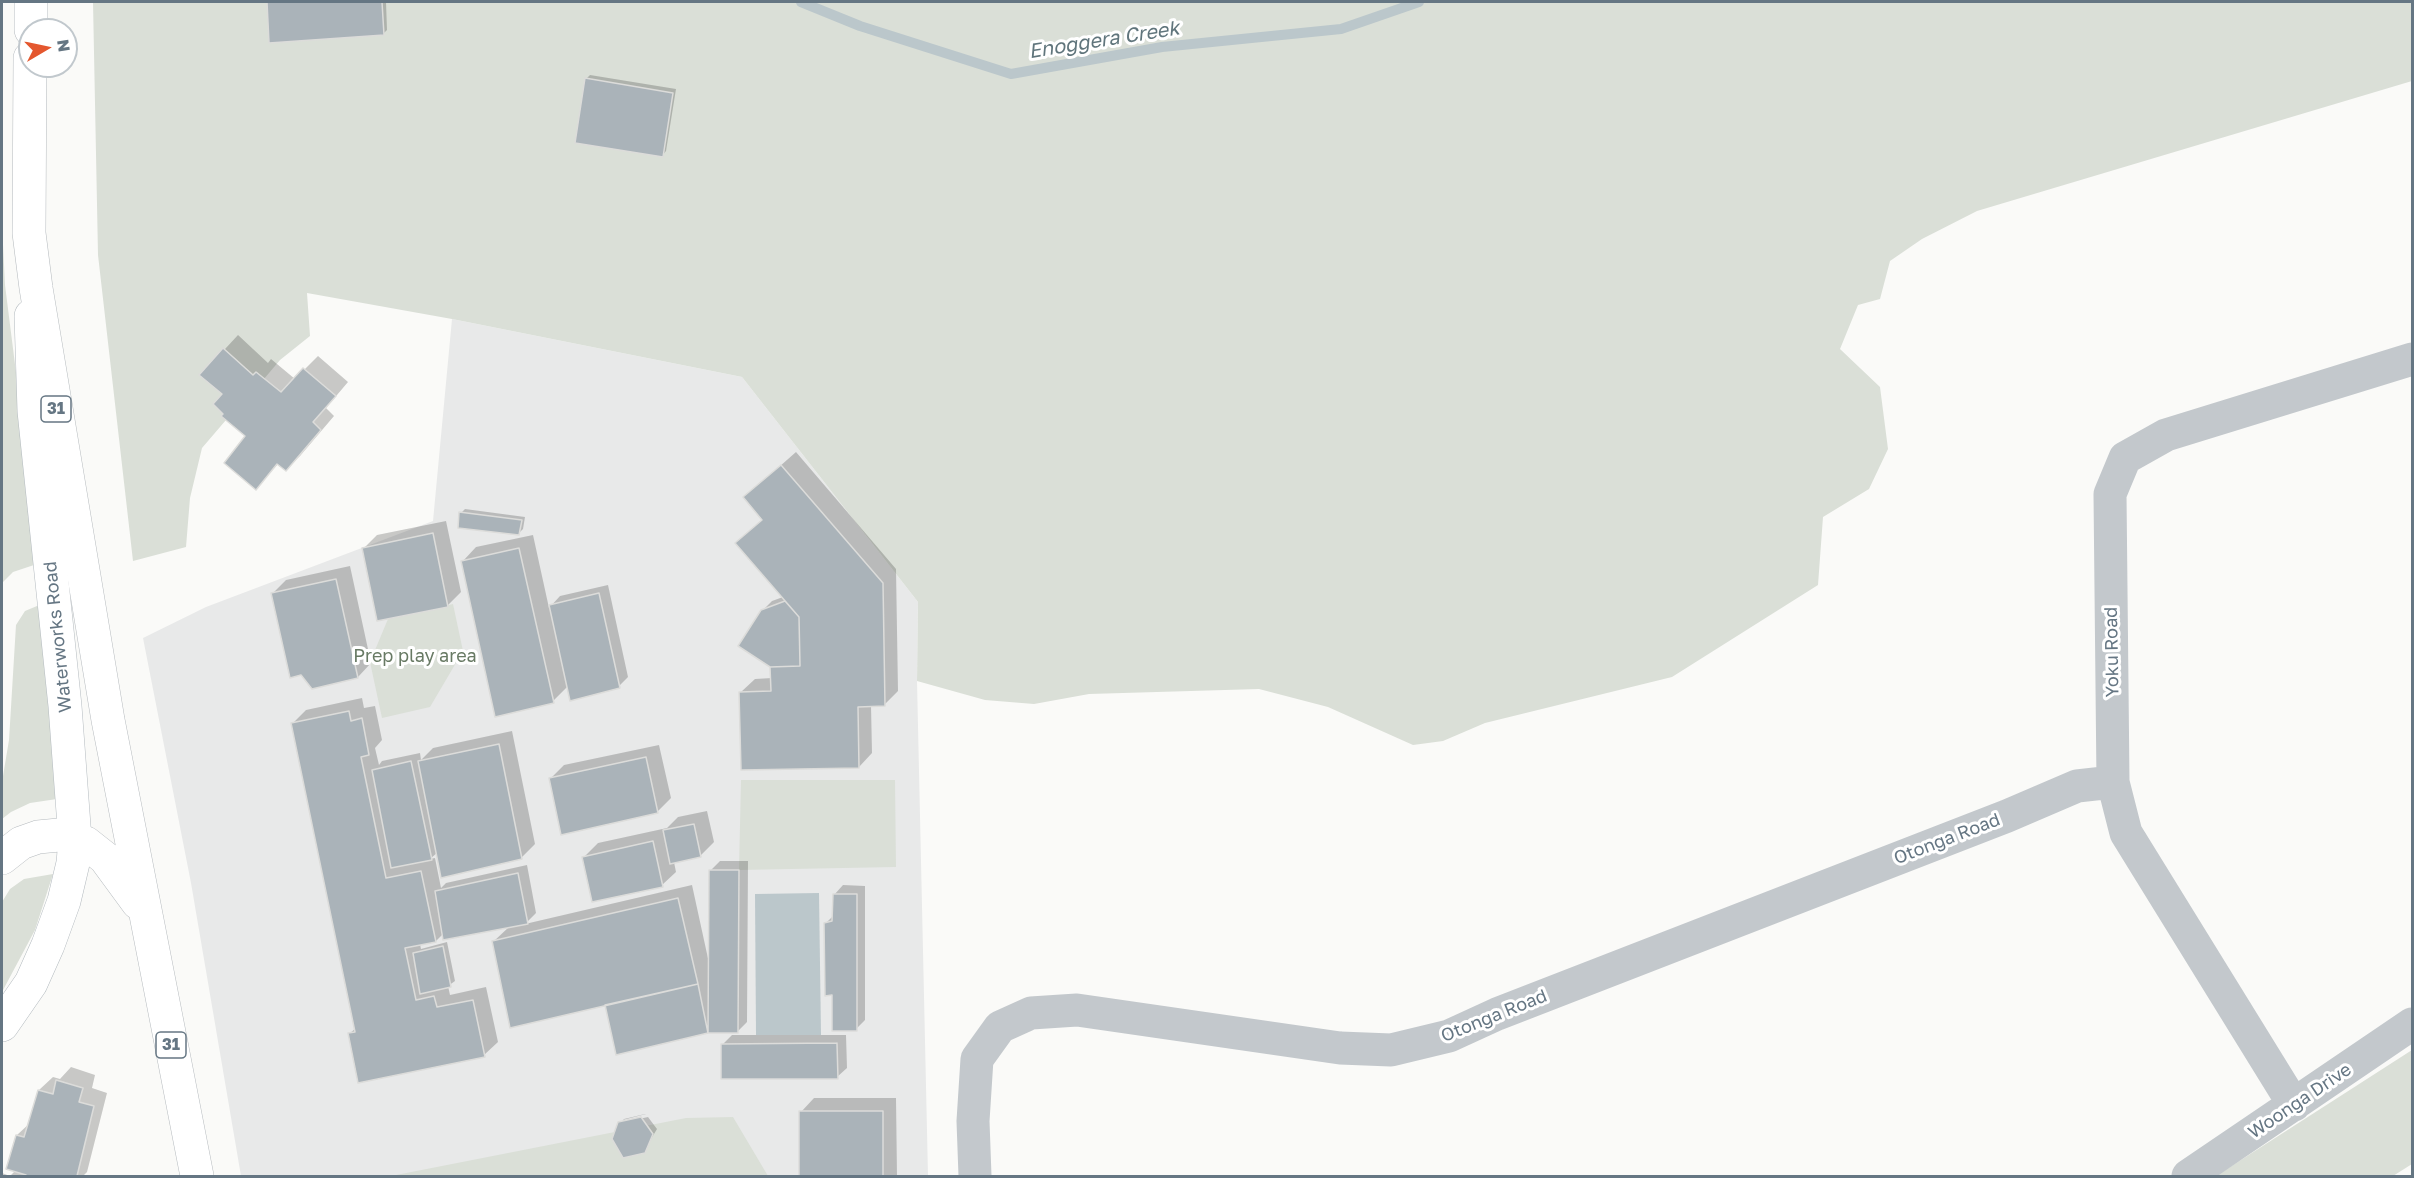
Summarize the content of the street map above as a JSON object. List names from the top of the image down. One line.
{"streets":{"main road":["31","Waterworks Road"],"street":["Yoku Road","Otonga Road","Woonga Drive"]},"crossings":[["31","Waterworks Road"],["Yoku Road","Otonga Road"],["Yoku Road","Woonga Drive"]],"water":["Enoggera Creek"],"parks":["Prep play area"],"north":"right"}
